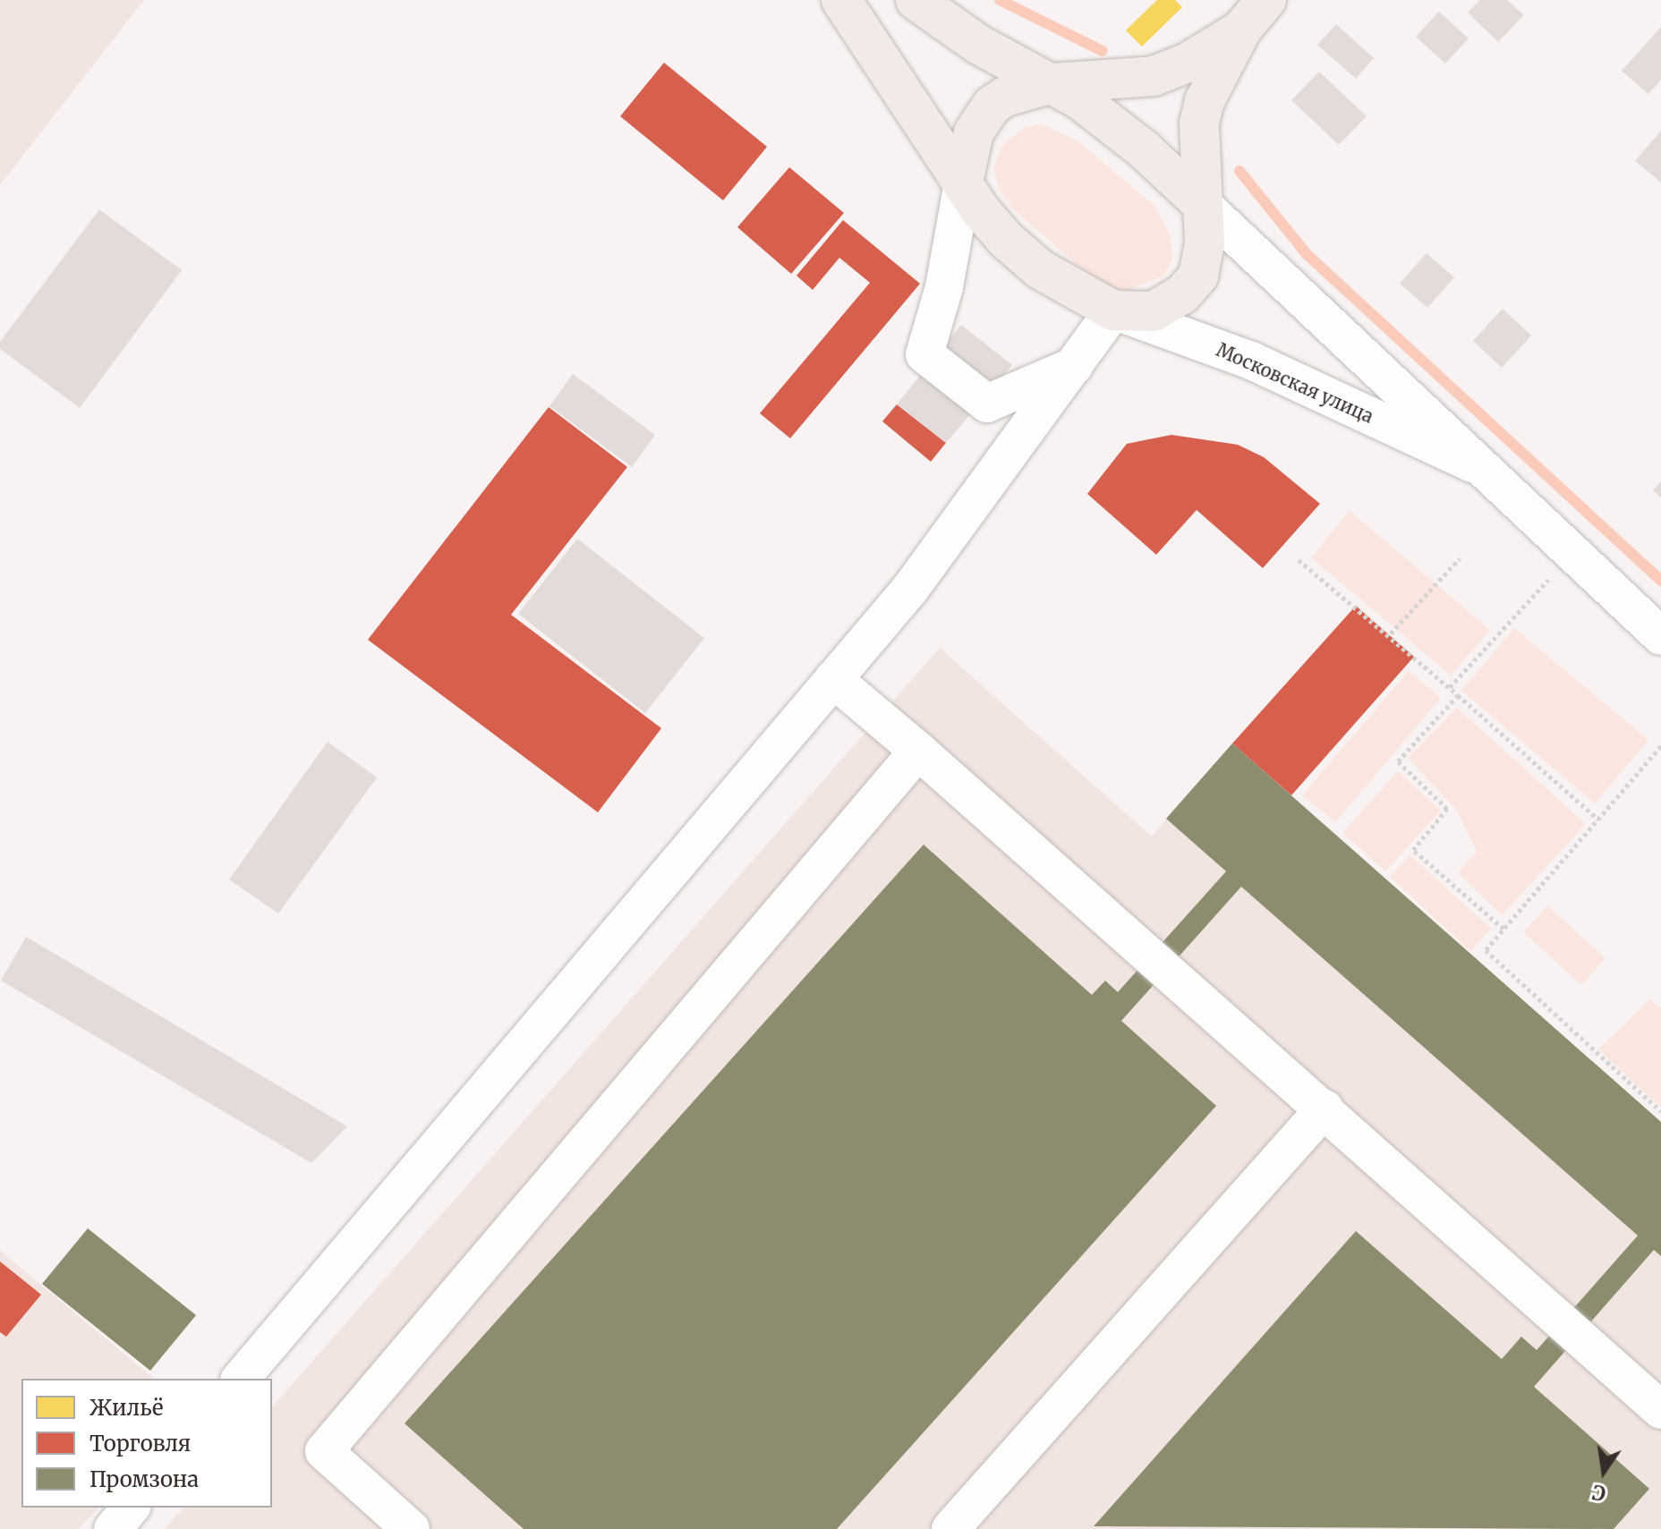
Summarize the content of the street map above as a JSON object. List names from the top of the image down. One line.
{"streets":{"main road":["Московская улица"]},"legend":["Жильё","Торговля","Промзона"],"north":"bottom"}
